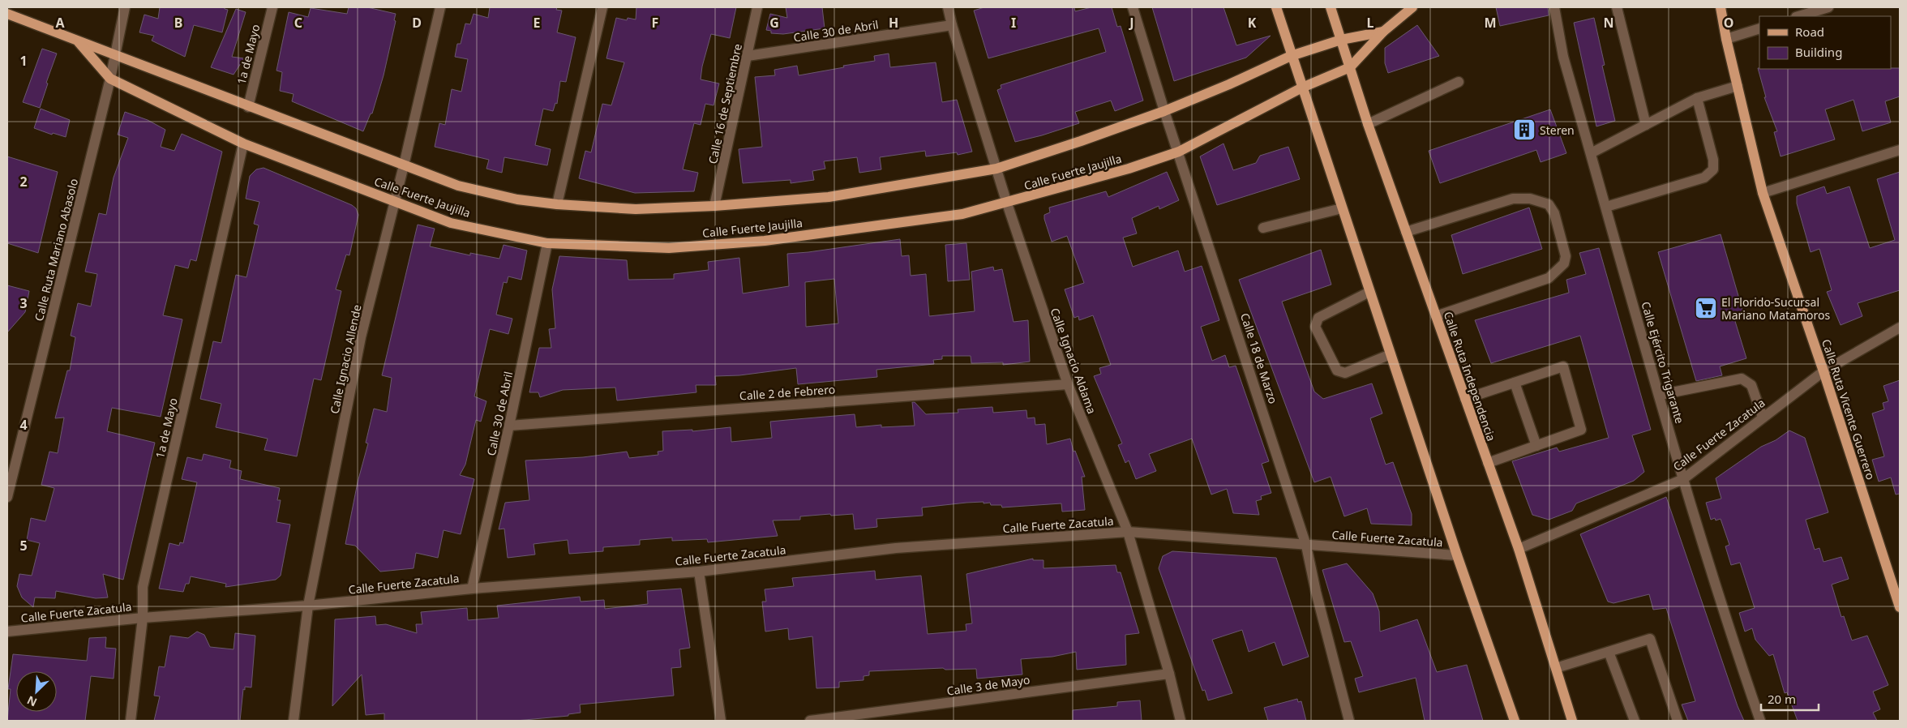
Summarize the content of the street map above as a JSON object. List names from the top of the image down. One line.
{"streets":{"main road":["Calle Fuerte Jaujilla","Calle Ruta Independencia","Calle Ruta Vicente Guerrero"],"street":["Calle 30 de Abril","1a de Mayo","Calle 16 de Septiembre","Calle Ruta Mariano Abasolo","Calle 18 de Marzo","Calle Ignacio Allende","Calle Ignacio Aldama","Calle Ejército Trigarante","Calle 2 de Febrero","Calle Fuerte Zacatula","Calle 3 de Mayo"]},"crossings":[["Calle 30 de Abril","Calle 16 de Septiembre"],["Calle 30 de Abril","Calle Fuerte Jaujilla"],["Calle 30 de Abril","Calle Ignacio Aldama"],["Calle 30 de Abril","Calle 2 de Febrero"],["Calle 30 de Abril","Calle Fuerte Zacatula"],["1a de Mayo","Calle Fuerte Jaujilla"],["1a de Mayo","Calle Fuerte Zacatula"],["Calle 16 de Septiembre","Calle Fuerte Jaujilla"],["Calle Fuerte Jaujilla","Calle Ruta Mariano Abasolo"],["Calle Fuerte Jaujilla","Calle 18 de Marzo"],["Calle Fuerte Jaujilla","Calle Ignacio Allende"],["Calle Fuerte Jaujilla","Calle Ignacio Aldama"],["Calle Fuerte Jaujilla","Calle Ruta Independencia"],["Calle 18 de Marzo","Calle Fuerte Zacatula"],["Calle Ignacio Allende","Calle Fuerte Zacatula"],["Calle Ignacio Aldama","Calle 2 de Febrero"],["Calle Ignacio Aldama","Calle Fuerte Zacatula"],["Calle Ignacio Aldama","Calle 3 de Mayo"],["Calle Ejército Trigarante","Calle Fuerte Zacatula"],["Calle Ruta Independencia","Calle Fuerte Zacatula"],["Calle Ruta Vicente Guerrero","Calle Fuerte Zacatula"]],"places":{"building":["Steren"],"supermarket":["El Florido-Sucursal Mariano Matamoros"]},"legend":["Road","Building"],"scale_bar":"20 m","north":"bottom left","grid":{"columns":["A","B","C","D","E","F","G","H","I","J","K","L","M","N","O"],"rows":["1","2","3","4","5"]}}
